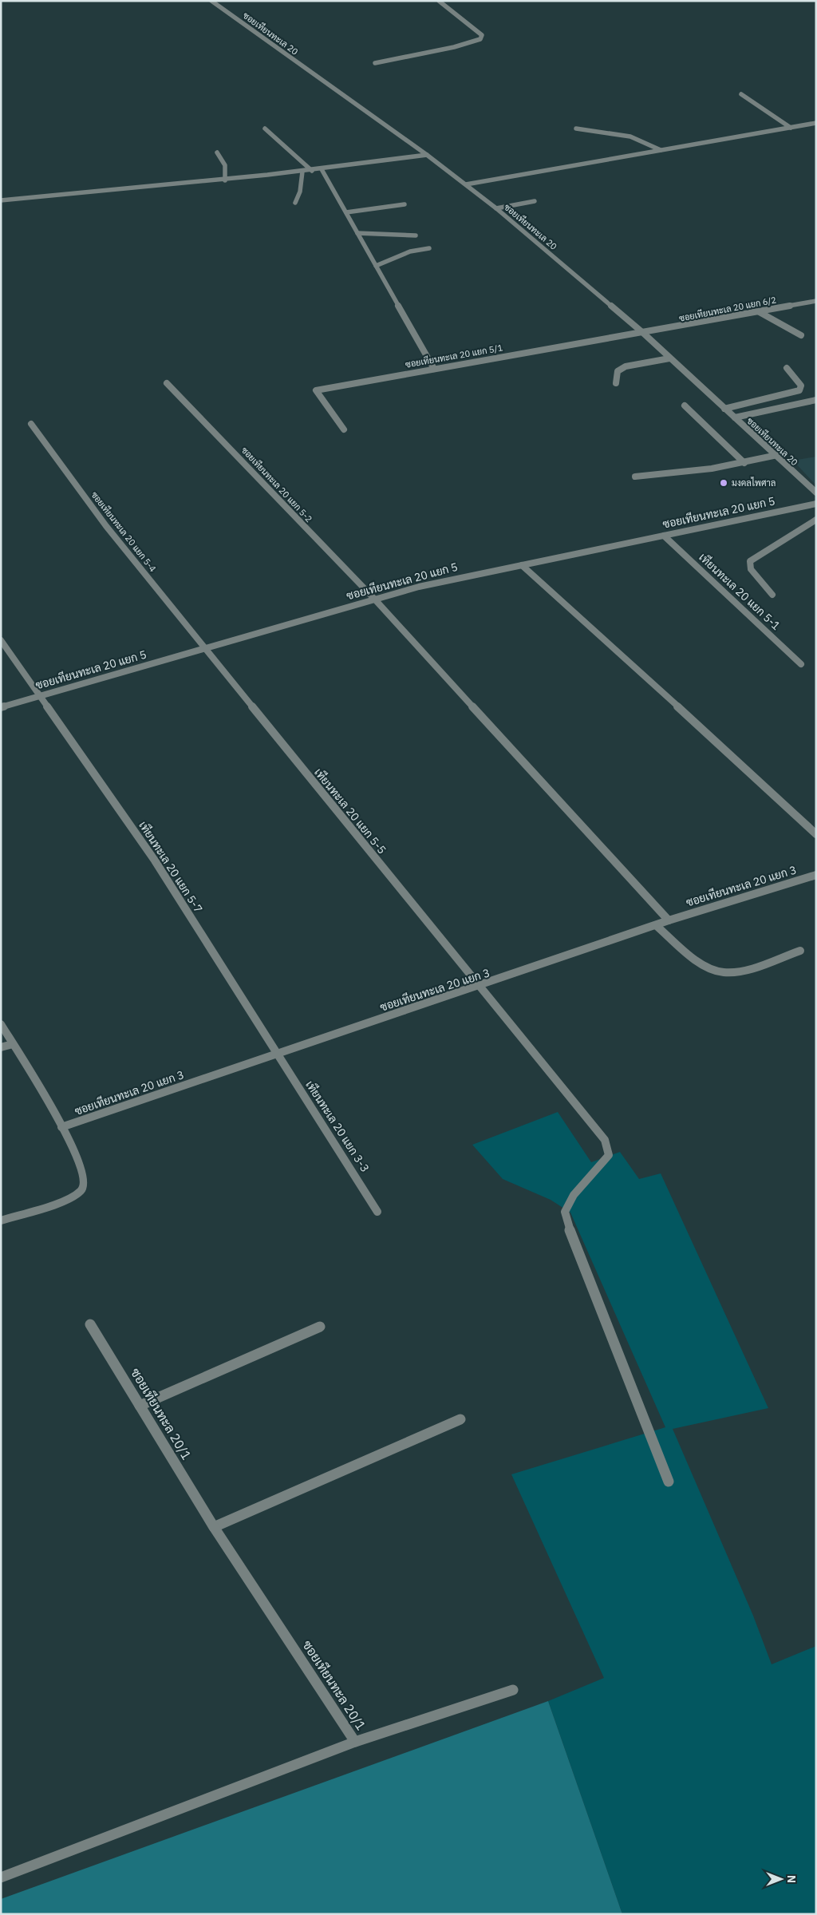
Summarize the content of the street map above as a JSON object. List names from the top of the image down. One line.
{"streets":{"street":["ซอยเทียนทะเล 20","ซอยเทียนทะเล 20 แยก 6/2","ซอยเทียนทะเล 20 แยก 5/1","ซอยเทียนทะเล 20 แยก 5-2","ซอยเทียนทะเล 20 แยก 5","ซอยเทียนทะเล 20 แยก 5-4","เทียนทะเล 20 แยก 5-1","เทียนทะเล 20 แยก 5-5","เทียนทะเล 20 แยก 5-7","ซอยเทียนทะเล 20 แยก 3","เทียนทะเล 20 แยก 3-3","ซอยเทียนทะล 20/1"]},"crossings":[["ซอยเทียนทะเล 20","ซอยเทียนทะเล 20 แยก 6/2"],["ซอยเทียนทะเล 20","ซอยเทียนทะเล 20 แยก 5/1"],["ซอยเทียนทะเล 20 แยก 6/2","ซอยเทียนทะเล 20 แยก 5/1"],["ซอยเทียนทะเล 20 แยก 5-2","ซอยเทียนทะเล 20 แยก 5"],["ซอยเทียนทะเล 20 แยก 5-2","ซอยเทียนทะเล 20 แยก 3"],["ซอยเทียนทะเล 20 แยก 5","ซอยเทียนทะเล 20 แยก 5-4"],["ซอยเทียนทะเล 20 แยก 5","เทียนทะเล 20 แยก 5-1"],["ซอยเทียนทะเล 20 แยก 5","เทียนทะเล 20 แยก 5-5"],["ซอยเทียนทะเล 20 แยก 5","เทียนทะเล 20 แยก 5-7"],["ซอยเทียนทะเล 20 แยก 5-4","เทียนทะเล 20 แยก 5-5"],["เทียนทะเล 20 แยก 5-5","ซอยเทียนทะเล 20 แยก 3"],["เทียนทะเล 20 แยก 5-7","ซอยเทียนทะเล 20 แยก 3"],["เทียนทะเล 20 แยก 5-7","เทียนทะเล 20 แยก 3-3"],["ซอยเทียนทะเล 20 แยก 3","เทียนทะเล 20 แยก 3-3"]],"places":["มงคลไพศาล"],"north":"right"}
